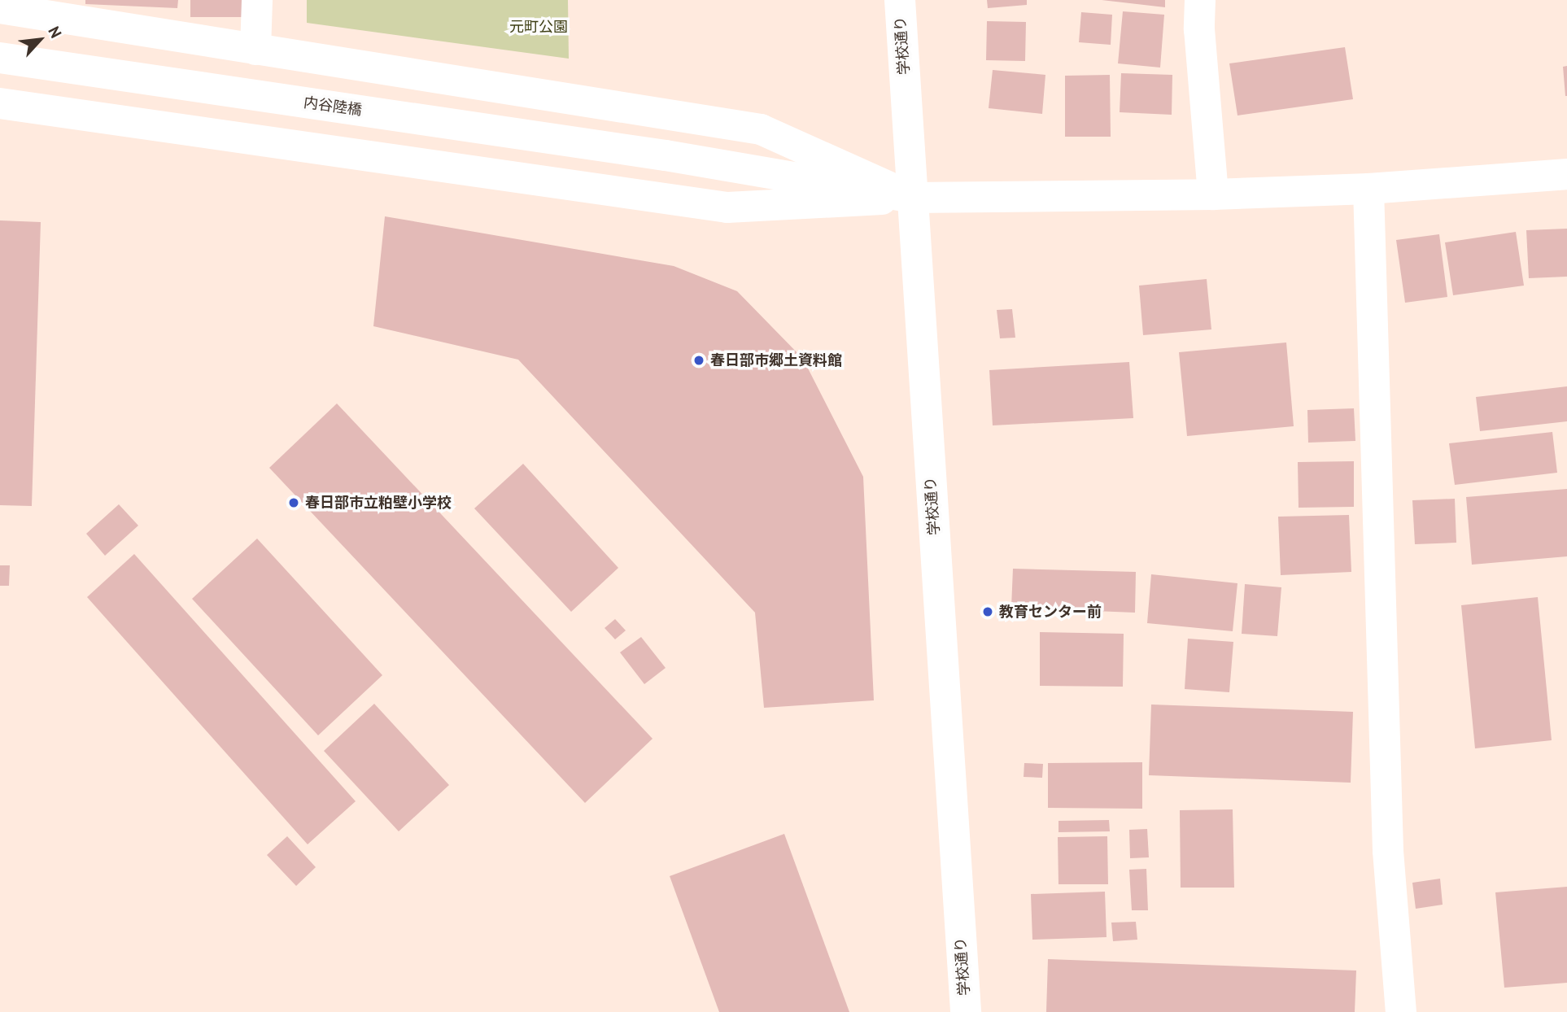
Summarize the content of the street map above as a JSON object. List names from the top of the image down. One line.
{"streets":{"street":["学校通り","内谷陸橋"]},"crossings":[["学校通り","内谷陸橋"]],"parks":["元町公園"],"places":["春日部市郷土資料館","春日部市立粕壁小学校","教育センター前"],"north":"top right"}
